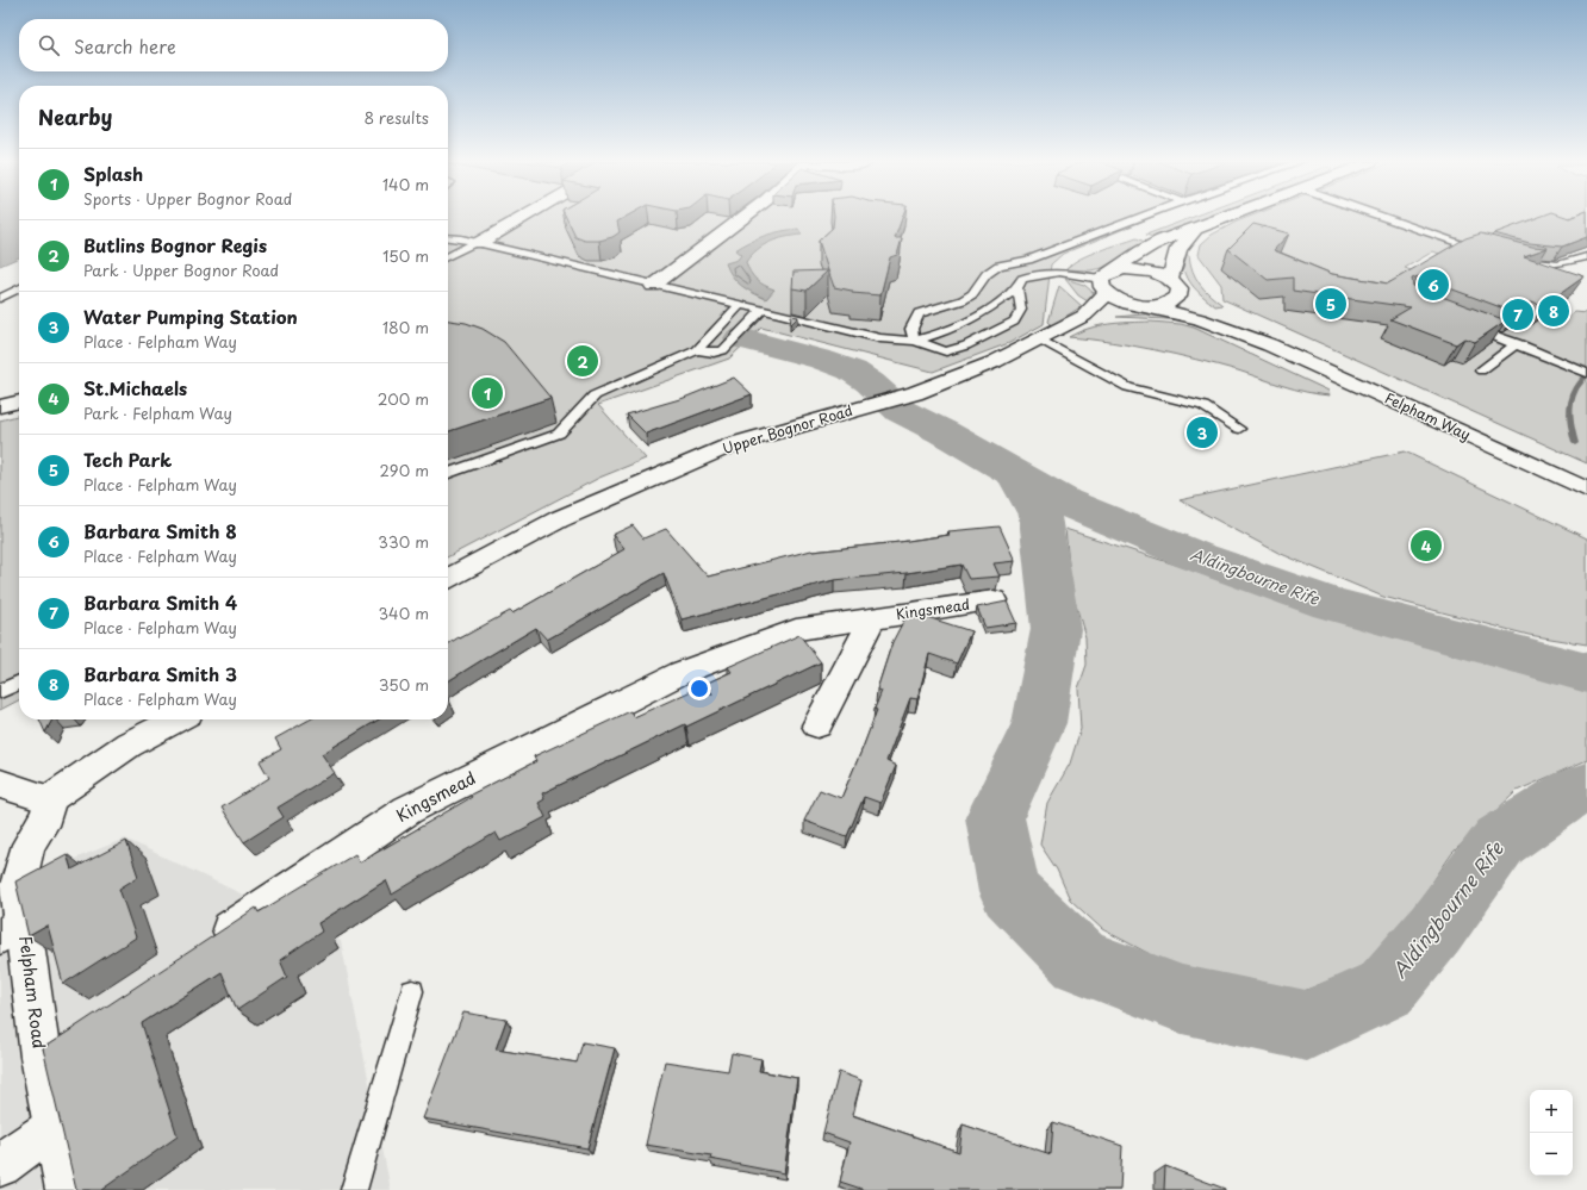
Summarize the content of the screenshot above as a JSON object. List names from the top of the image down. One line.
{"streets":{"street":["Felpham Way","Upper Bognor Road","Kingsmead","Felpham Road"]},"water":["Aldingbourne Rife"],"page":{"search":"Search here","heading":["Nearby","8 results"],"list":[{"mark":"1","name":"Splash","note":"Sports · Upper Bognor Road","value":"140 m"},{"mark":"2","name":"Butlins Bognor Regis","note":"Park · Upper Bognor Road","value":"150 m"},{"mark":"3","name":"Water Pumping Station","note":"Place · Felpham Way","value":"180 m"},{"mark":"4","name":"St.Michaels","note":"Park · Felpham Way","value":"200 m"},{"mark":"5","name":"Tech Park","note":"Place · Felpham Way","value":"290 m"},{"mark":"6","name":"Barbara Smith 8","note":"Place · Felpham Way","value":"330 m"},{"mark":"7","name":"Barbara Smith 4","note":"Place · Felpham Way","value":"340 m"},{"mark":"8","name":"Barbara Smith 3","note":"Place · Felpham Way","value":"350 m"}],"pins":["6","5","8","7","2","1","3","4"],"map_buttons":["+","−"]}}
